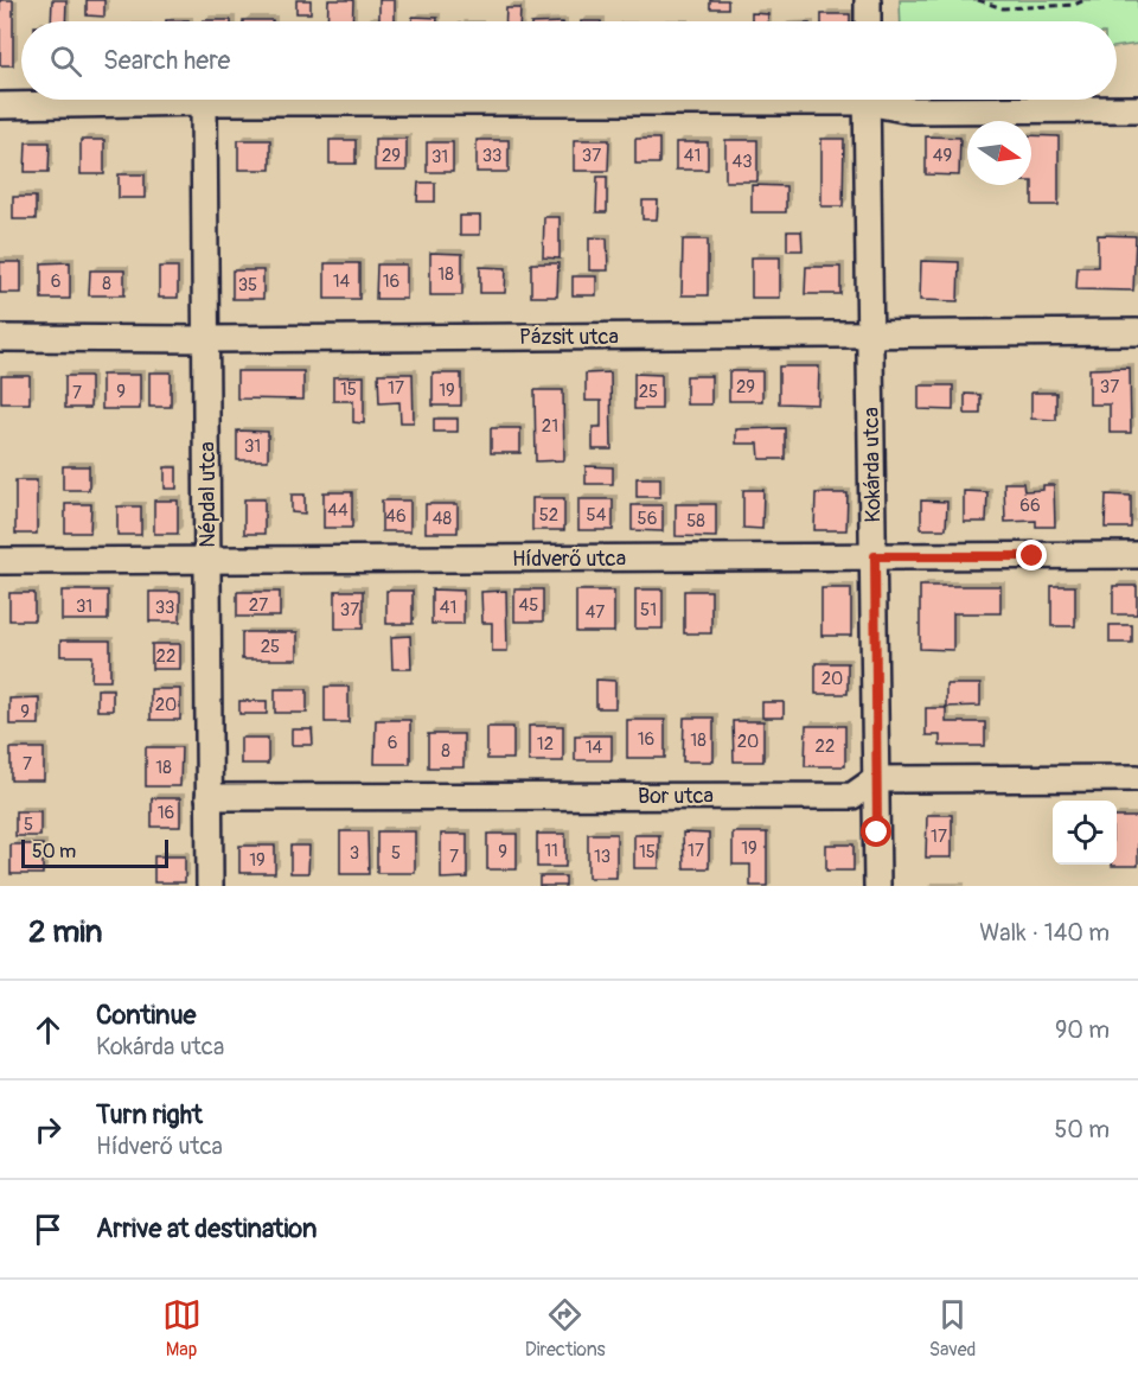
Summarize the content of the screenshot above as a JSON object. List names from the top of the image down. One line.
{"streets":{"street":["Pázsit utca","Kokárda utca","Népdal utca","Hídverő utca","Bor utca"]},"crossings":[["Pázsit utca","Kokárda utca"],["Pázsit utca","Népdal utca"],["Kokárda utca","Hídverő utca"],["Kokárda utca","Bor utca"],["Népdal utca","Hídverő utca"],["Népdal utca","Bor utca"]],"house_numbers":["29","33","37","41","49","31","43","18","6","14","16","8","35","29","37","17","15","19","9","25","7","21","31","66","44","52","54","46","48","56","58","27","45","31","33","41","37","51","47","25","22","20","20","9","16","18","20","6","12","22","14","8","7","18","16","5","17","19","11","17","9","15","3","5","7","13","19"],"scale_bar":"50 m","north":"right","page":{"search":"Search here","scale":"50 m","heading":["2 min","Walk · 140 m"],"list":[["Continue","Kokárda utca","90 m"],["Turn right","Hídverő utca","50 m"],"Arrive at destination"],"nav":["Map","Directions","Saved"]}}
